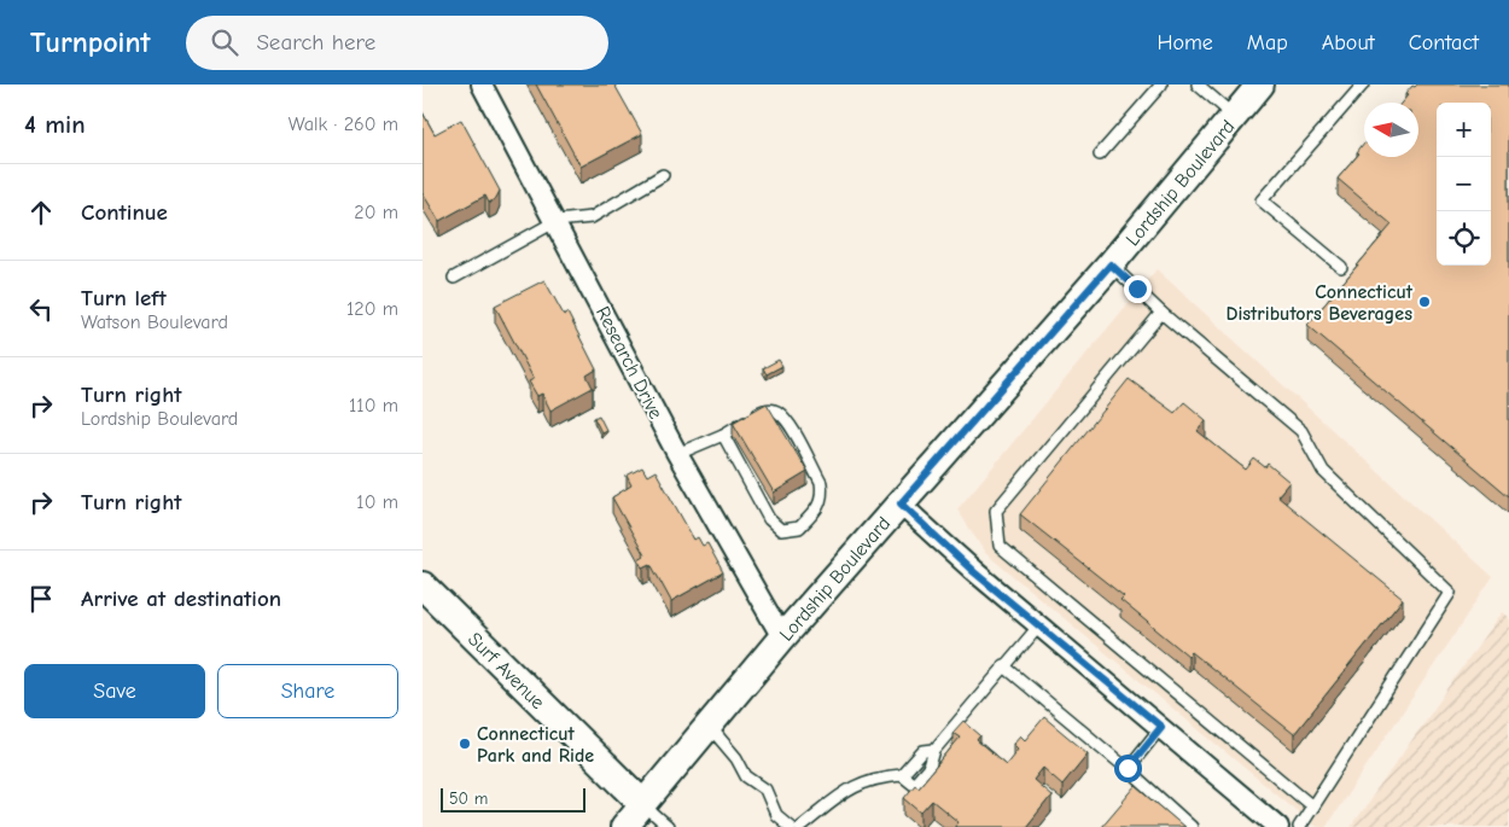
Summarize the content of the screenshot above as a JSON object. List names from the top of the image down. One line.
{"streets":{"main road":["Lordship Boulevard","Surf Avenue"],"street":["Research Drive"]},"crossings":[["Lordship Boulevard","Research Drive"],["Lordship Boulevard","Surf Avenue"]],"places":["Connecticut Distributors Beverages","Connecticut Park and Ride"],"scale_bar":"50 m","north":"left","page":{"header":"Turnpoint","search":"Search here","nav":["Home","Map","About","Contact"],"heading":["4 min","Walk · 260 m"],"map_buttons":["+","−"],"list":[["Continue","20 m"],["Turn left","Watson Boulevard","120 m"],["Turn right","Lordship Boulevard","110 m"],["Turn right","10 m"],"Arrive at destination"],"buttons":["Save","Share"],"scale":"50 m"}}
